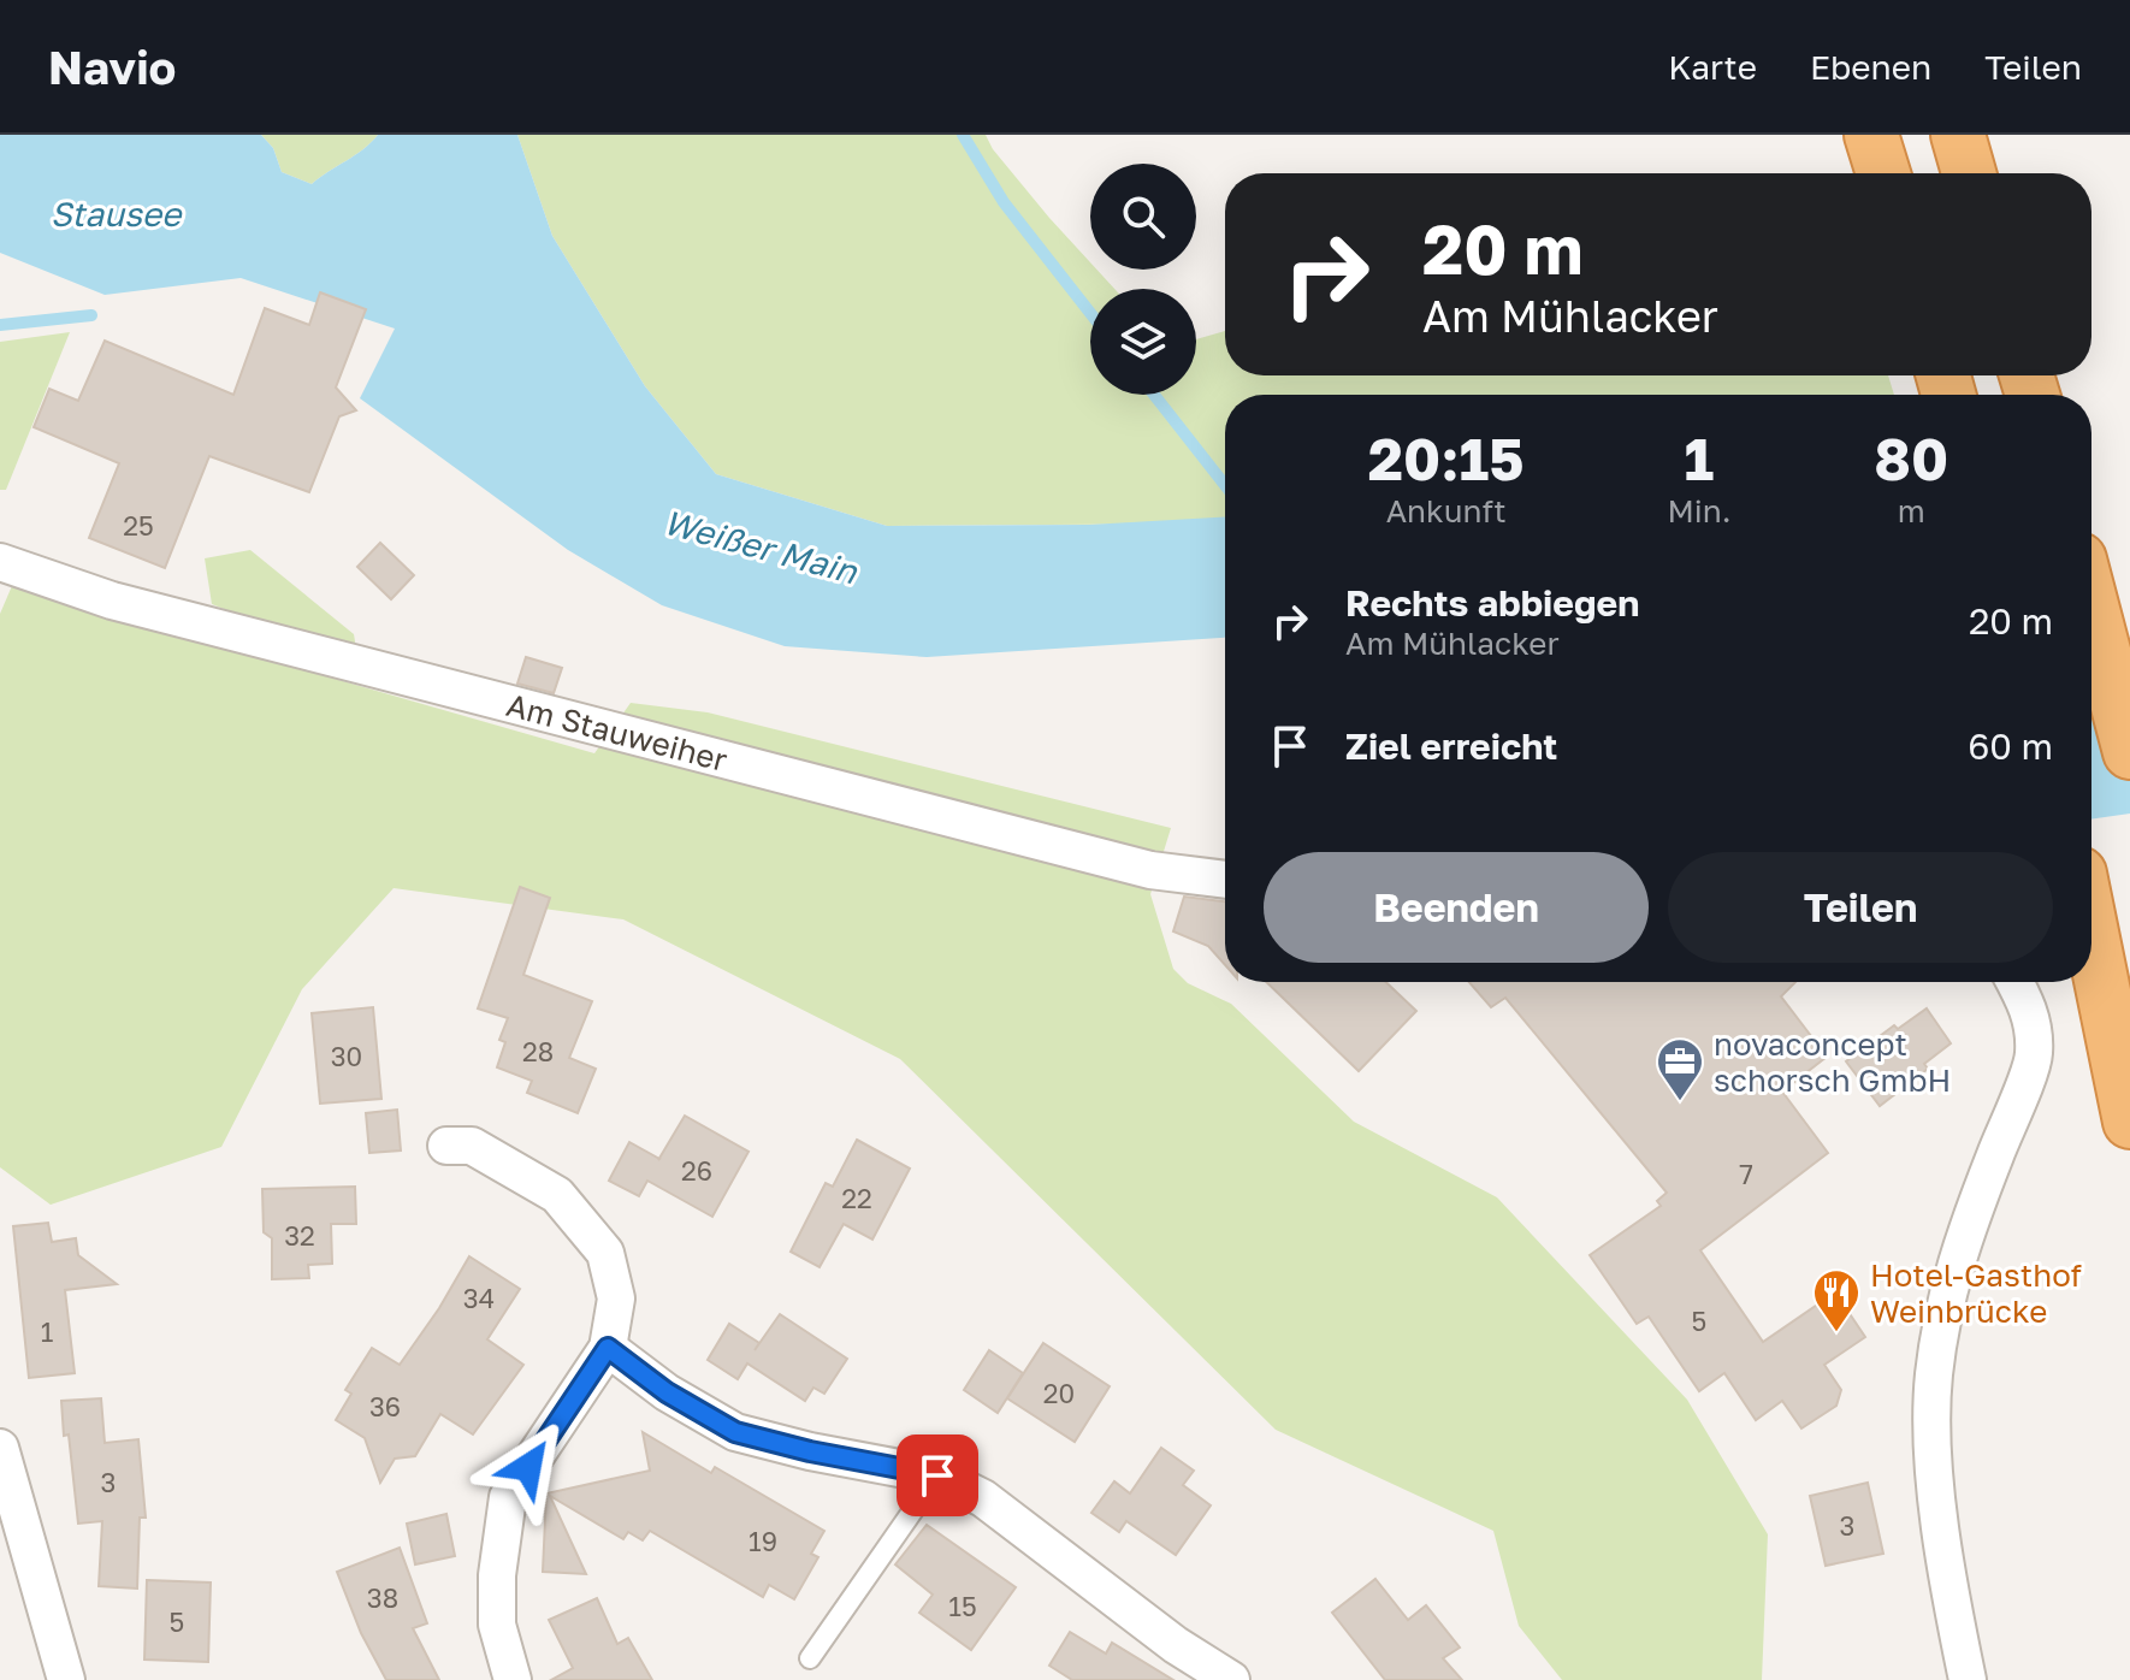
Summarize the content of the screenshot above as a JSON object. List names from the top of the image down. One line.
{"streets":{"street":["Am Stauweiher"]},"water":["Stausee","Weißer Main"],"places":{"office":["novaconcept schorsch GmbH"],"restaurant":["Hotel-Gasthof Weinbrücke"]},"house_numbers":["25","28","30","26","7","22","32","34","5","1","20","36","3","3","19","38","15","5"],"page":{"header":"Navio","nav":["Karte","Ebenen","Teilen"],"turn":["20 m","Am Mühlacker"],"eta":["20:15","Ankunft","1","Min.","80","m"],"list":[{"name":"Rechts abbiegen","note":"Am Mühlacker","value":"20 m"},{"name":"Ziel erreicht","value":"60 m"}],"buttons":["Beenden","Teilen"]}}
